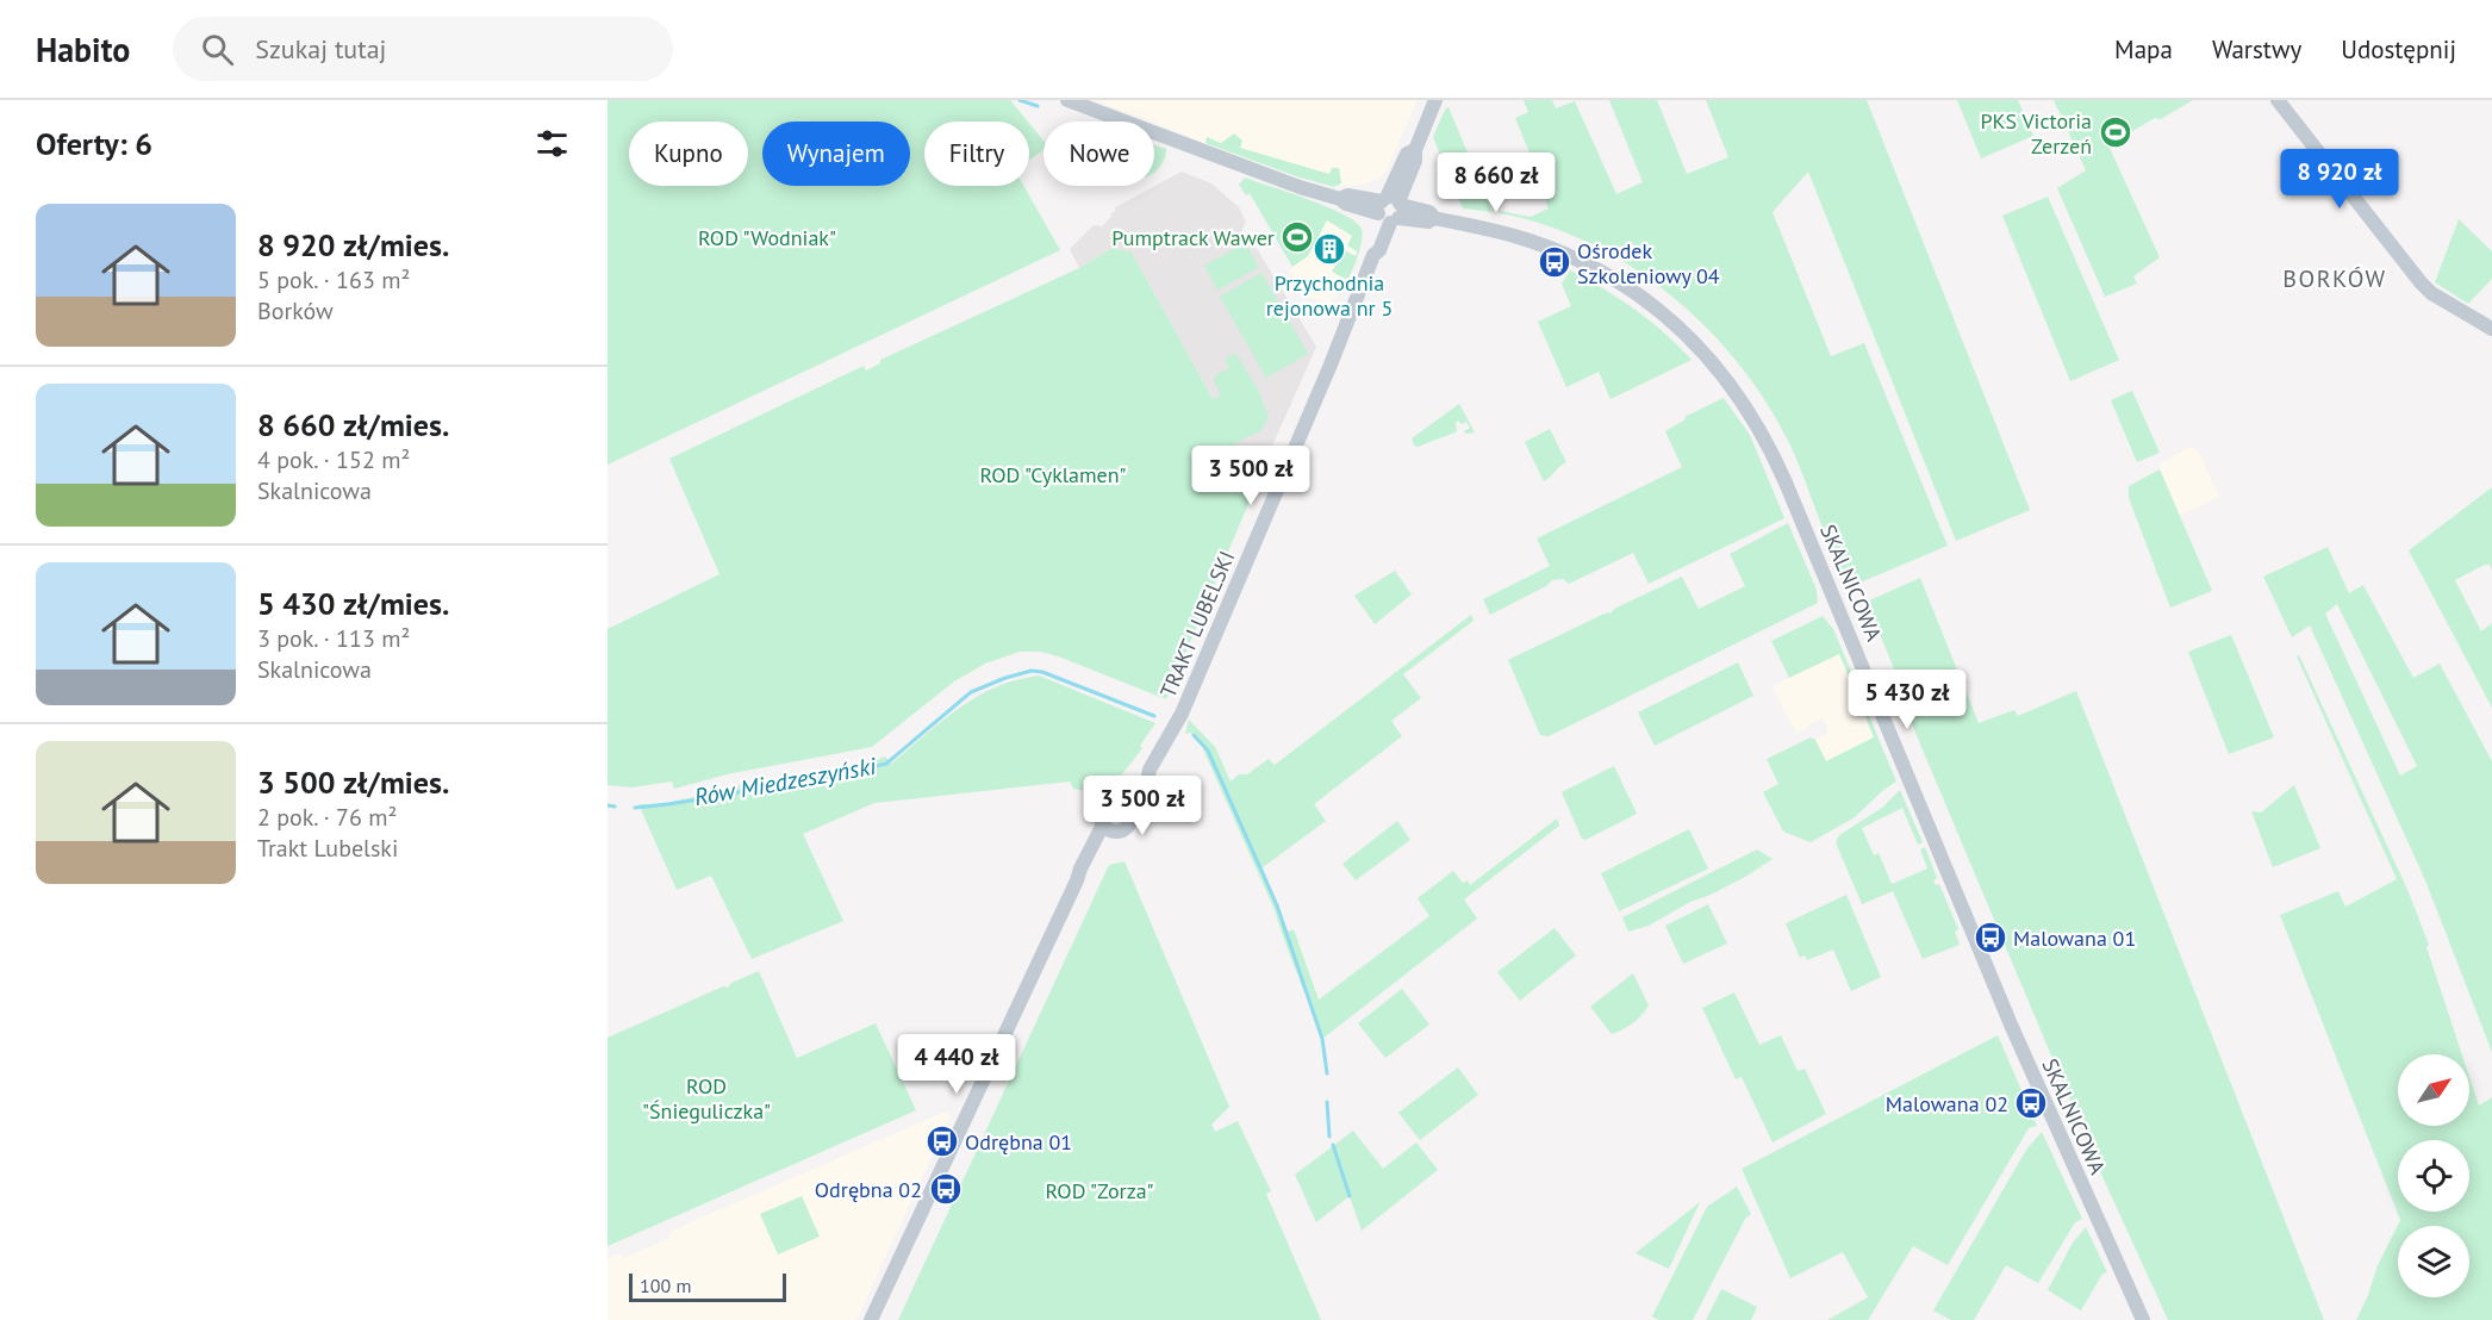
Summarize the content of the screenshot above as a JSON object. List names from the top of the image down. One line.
{"streets":{"street":["SKALNICOWA","TRAKT LUBELSKI"]},"crossings":[["SKALNICOWA","TRAKT LUBELSKI"]],"districts":["BORKÓW"],"water":["Rów Miedzeszyński"],"parks":["ROD \"Wodniak\"","ROD \"Cyklamen\"","ROD \"Śnieguliczka\"","ROD \"Zorza\""],"places":{"sports":["PKS Victoria Zerzeń","Pumptrack Wawer"],"building":["Przychodnia rejonowa nr 5"],"bus stop":["Ośrodek Szkoleniowy 04","Malowana 01","Malowana 02","Odrębna 01","Odrębna 02"]},"scale_bar":"100 m","north":"top right","page":{"header":"Habito","search":"Szukaj tutaj","nav":["Mapa","Warstwy","Udostępnij"],"heading":"Oferty: 6","chip":["Kupno","Wynajem","Filtry","Nowe"],"price":["8 920 zł","8 660 zł","3 500 zł","5 430 zł","3 500 zł","4 440 zł"],"list":[{"name":"8 920 zł/mies.","note":"5 pok. · 163 m² · Borków"},{"name":"8 660 zł/mies.","note":"4 pok. · 152 m² · Skalnicowa"},{"name":"5 430 zł/mies.","note":"3 pok. · 113 m² · Skalnicowa"},{"name":"3 500 zł/mies.","note":"2 pok. · 76 m² · Trakt Lubelski"}],"scale":"100 m"}}
